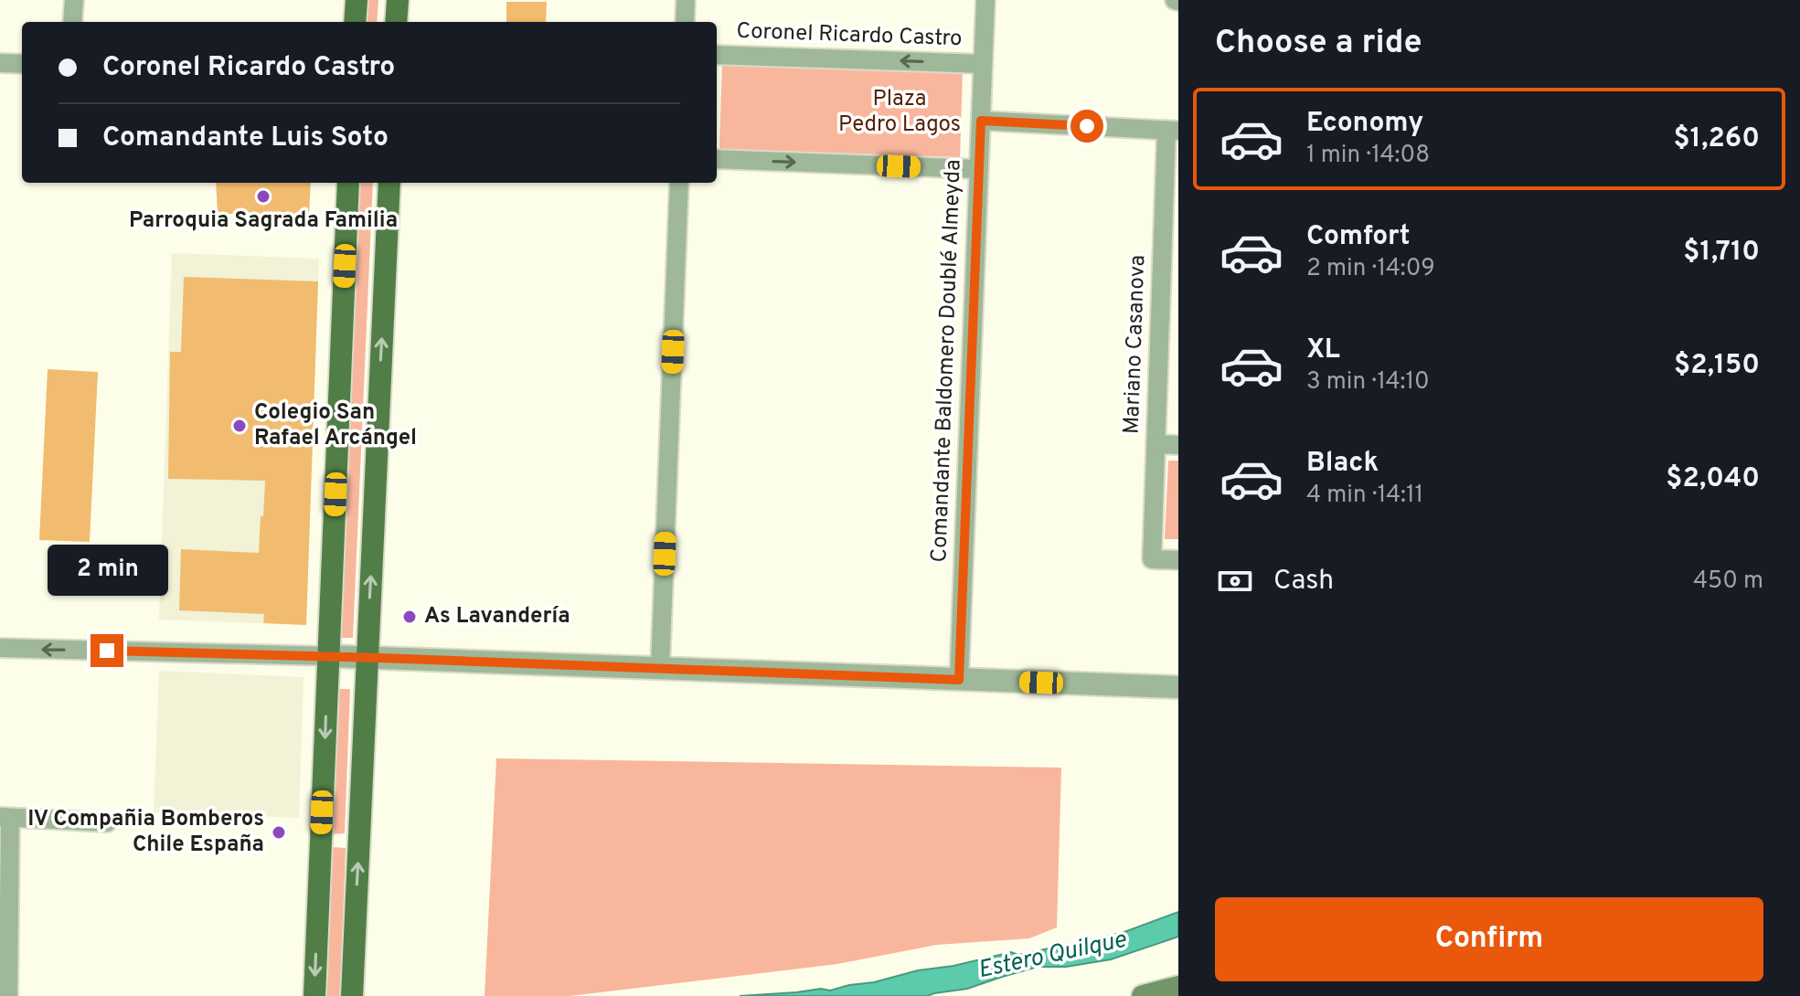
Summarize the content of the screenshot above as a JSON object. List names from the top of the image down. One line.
{"streets":{"street":["Coronel Ricardo Castro","Mariano Casanova","Comandante Baldomero Doublé Almeyda"]},"crossings":[["Coronel Ricardo Castro","Comandante Baldomero Doublé Almeyda"]],"water":["Estero Quilque"],"parks":["Plaza Pedro Lagos"],"places":["Parroquia Sagrada Familia","Colegio San Rafael Arcángel","As Lavandería","IV Compañia Bomberos Chile España"],"page":{"heading":"Choose a ride","banner":["Coronel Ricardo Castro","Comandante Luis Soto"],"list":[{"name":"Economy","note":"1 min · 14:08","value":"$1,260"},{"name":"Comfort","note":"2 min · 14:09","value":"$1,710"},{"name":"XL","note":"3 min · 14:10","value":"$2,150"},{"name":"Black","note":"4 min · 14:11","value":"$2,040"}],"pay":["Cash","450 m"],"bubble":"2 min","buttons":"Confirm"}}
